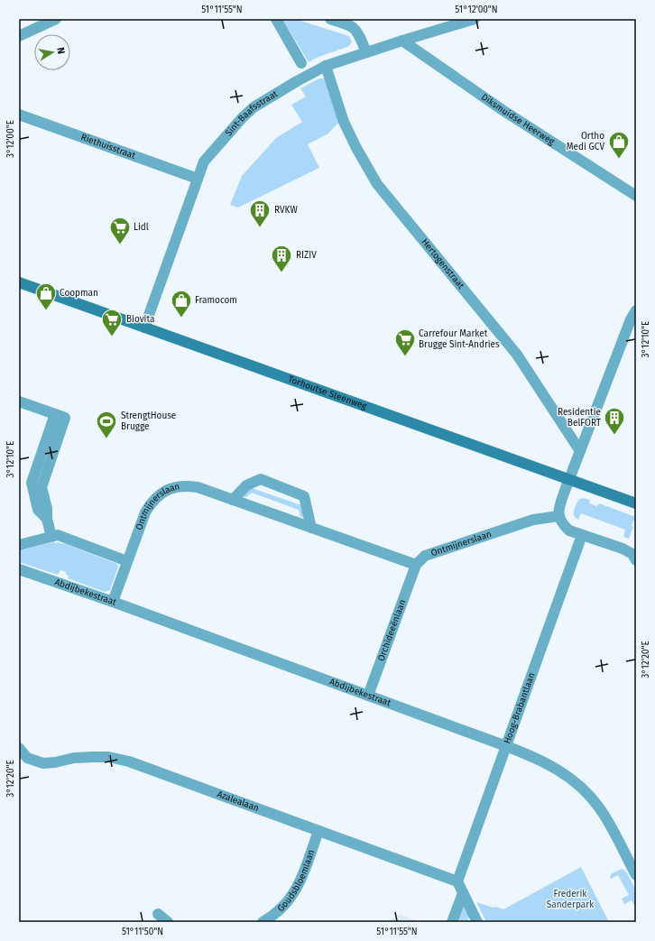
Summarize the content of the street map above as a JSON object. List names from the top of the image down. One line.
{"streets":{"main road":["Torhoutse Steenweg"],"street":["Sint-Baafsstraat","Diksmuidse Heerweg","Riethuisstraat","Hertogenstraat","Ontmijnerslaan","Abdijbekestraat","Orchideeënlaan","Hoog-Brabantlaan","Azalealaan","Goudsbloemlaan"]},"crossings":[["Sint-Baafsstraat","Diksmuidse Heerweg"],["Sint-Baafsstraat","Riethuisstraat"],["Sint-Baafsstraat","Hertogenstraat"],["Sint-Baafsstraat","Torhoutse Steenweg"],["Ontmijnerslaan","Abdijbekestraat"],["Ontmijnerslaan","Orchideeënlaan"],["Abdijbekestraat","Orchideeënlaan"],["Abdijbekestraat","Hoog-Brabantlaan"],["Hoog-Brabantlaan","Azalealaan"],["Azalealaan","Goudsbloemlaan"]],"parks":["Frederik Sanderpark"],"places":{"shop":["Ortho Medi GCV","Coopman","Framocom"],"building":["RVKW","RIZIV","Residentie BelFORT"],"supermarket":["Lidl","Biovita","Carrefour Market Brugge Sint-Andries"],"sports":["StrengtHouse Brugge"]},"north":"right","coordinates":["51°11'55\"N","51°12'00\"N","3°12'00\"E","3°12'10\"E","3°12'20\"E","51°11'50\"N"]}
